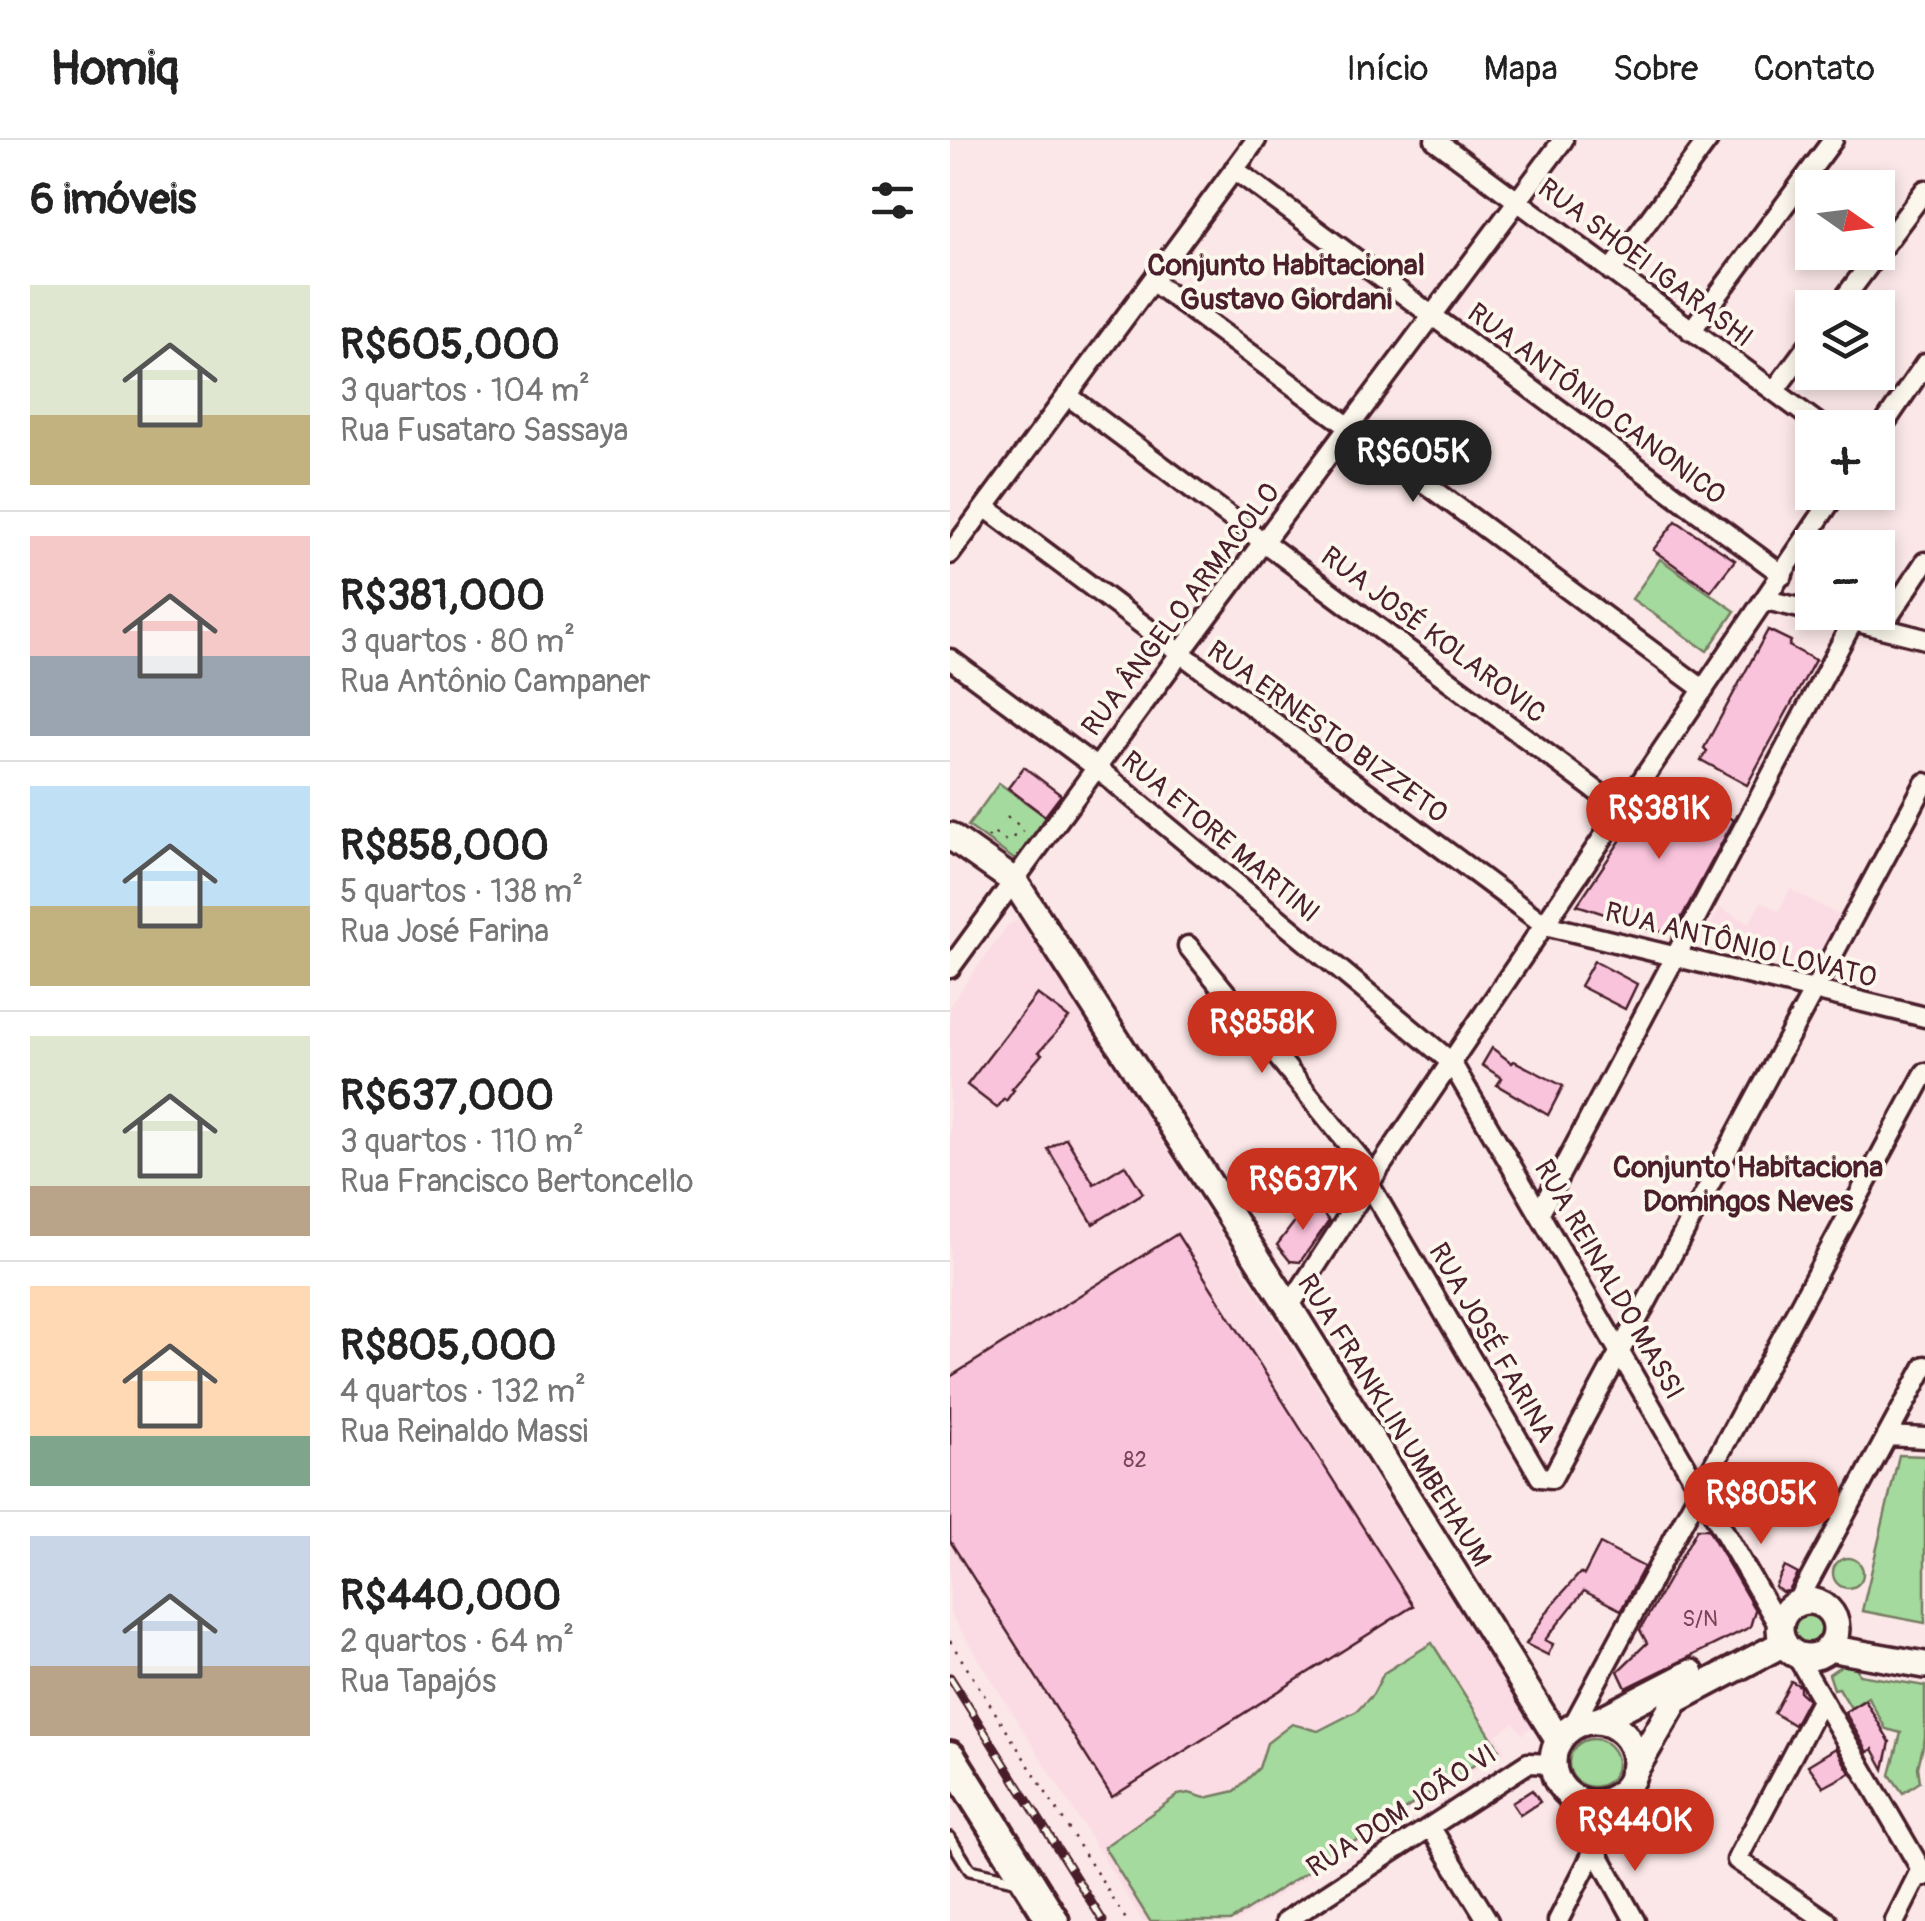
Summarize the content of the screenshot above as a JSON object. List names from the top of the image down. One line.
{"streets":{"street":["RUA SHOEI IGARASHI","RUA ANTÔNIO CANONICO","RUA ÂNGELO ARMACOLO","RUA JOSÉ KOLAROVIC","RUA ERNESTO BIZZETO","RUA ETORE MARTINI","RUA ANTÔNIO LOVATO","RUA REINALDO MASSI","RUA JOSÉ FARINA","RUA FRANKLIN UMBEHAUM","RUA DOM JOÃO VI"]},"crossings":[["RUA SHOEI IGARASHI","RUA ÂNGELO ARMACOLO"],["RUA ANTÔNIO CANONICO","RUA ÂNGELO ARMACOLO"],["RUA ÂNGELO ARMACOLO","RUA JOSÉ KOLAROVIC"],["RUA ÂNGELO ARMACOLO","RUA ERNESTO BIZZETO"],["RUA ÂNGELO ARMACOLO","RUA ETORE MARTINI"],["RUA ÂNGELO ARMACOLO","RUA FRANKLIN UMBEHAUM"],["RUA ERNESTO BIZZETO","RUA ANTÔNIO LOVATO"],["RUA ETORE MARTINI","RUA REINALDO MASSI"],["RUA REINALDO MASSI","RUA JOSÉ FARINA"],["RUA FRANKLIN UMBEHAUM","RUA DOM JOÃO VI"]],"districts":["Conjunto Habitacional Gustavo Giordani","Conjunto Habitaciona Domingos Neves"],"house_numbers":["82","S/N"],"north":"right","page":{"header":"Homiq","nav":["Início","Mapa","Sobre","Contato"],"heading":"6 imóveis","map_buttons":["+","−"],"list":[{"name":"R$605,000","note":"3 quartos · 104 m² · Rua Fusataro Sassaya"},{"name":"R$381,000","note":"3 quartos · 80 m² · Rua Antônio Campaner"},{"name":"R$858,000","note":"5 quartos · 138 m² · Rua José Farina"},{"name":"R$637,000","note":"3 quartos · 110 m² · Rua Francisco Bertoncello"},{"name":"R$805,000","note":"4 quartos · 132 m² · Rua Reinaldo Massi"},{"name":"R$440,000","note":"2 quartos · 64 m² · Rua Tapajós"}],"price":["R$605K","R$381K","R$858K","R$637K","R$805K","R$440K"]}}
